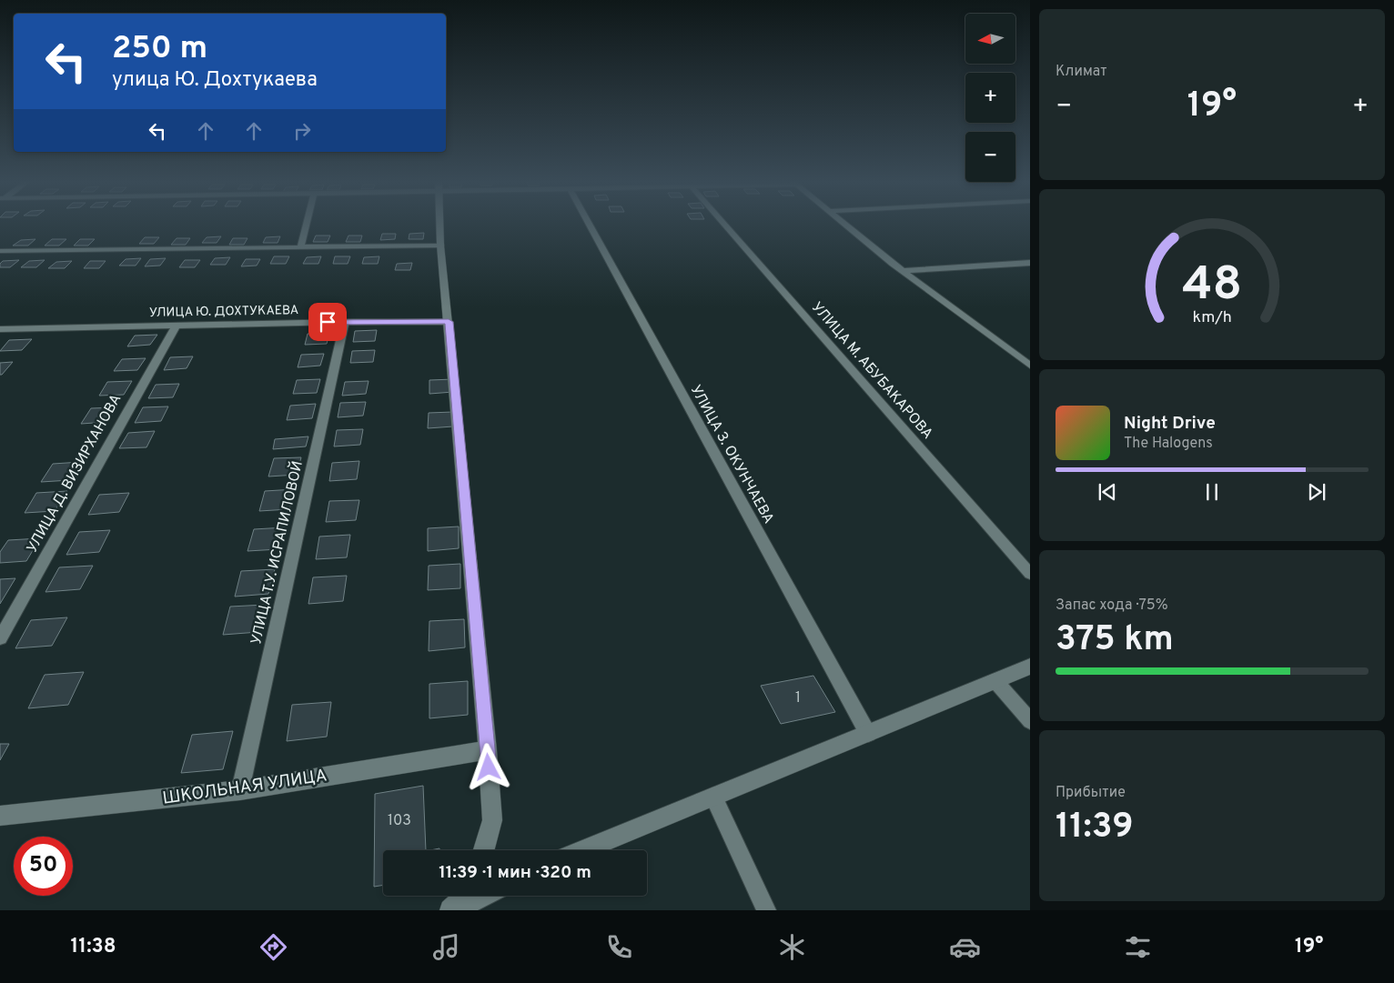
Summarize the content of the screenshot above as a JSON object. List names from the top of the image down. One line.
{"streets":{"main road":["ШКОЛЬНАЯ УЛИЦА"],"street":["УЛИЦА Ю. ДОХТУКАЕВА","УЛИЦА М. АБУБАКАРОВА","УЛИЦА З. ОКУНЧАЕВА","УЛИЦА Д. ВИЗИРХАНОВА","УЛИЦА Т.У. ИСРАПИЛОВОЙ"]},"crossings":[["УЛИЦА Ю. ДОХТУКАЕВА","УЛИЦА Д. ВИЗИРХАНОВА"],["УЛИЦА Ю. ДОХТУКАЕВА","УЛИЦА Т.У. ИСРАПИЛОВОЙ"],["УЛИЦА Т.У. ИСРАПИЛОВОЙ","ШКОЛЬНАЯ УЛИЦА"]],"house_numbers":["1","103"],"north":"left","page":{"tile":["Климат",["Запас хода · 75%","375 km"],["Прибытие","11:39"]],"map_buttons":["+","−"],"turn":["250 m","улица Ю. Дохтукаева"],"heat":["−","19°","+"],"song":["Night Drive","The Halogens"],"limit":"50","trip":"11:39 · 1 мин · 320 m","tabs":["11:38","19°"],"gauge":["48","km/h"]}}
